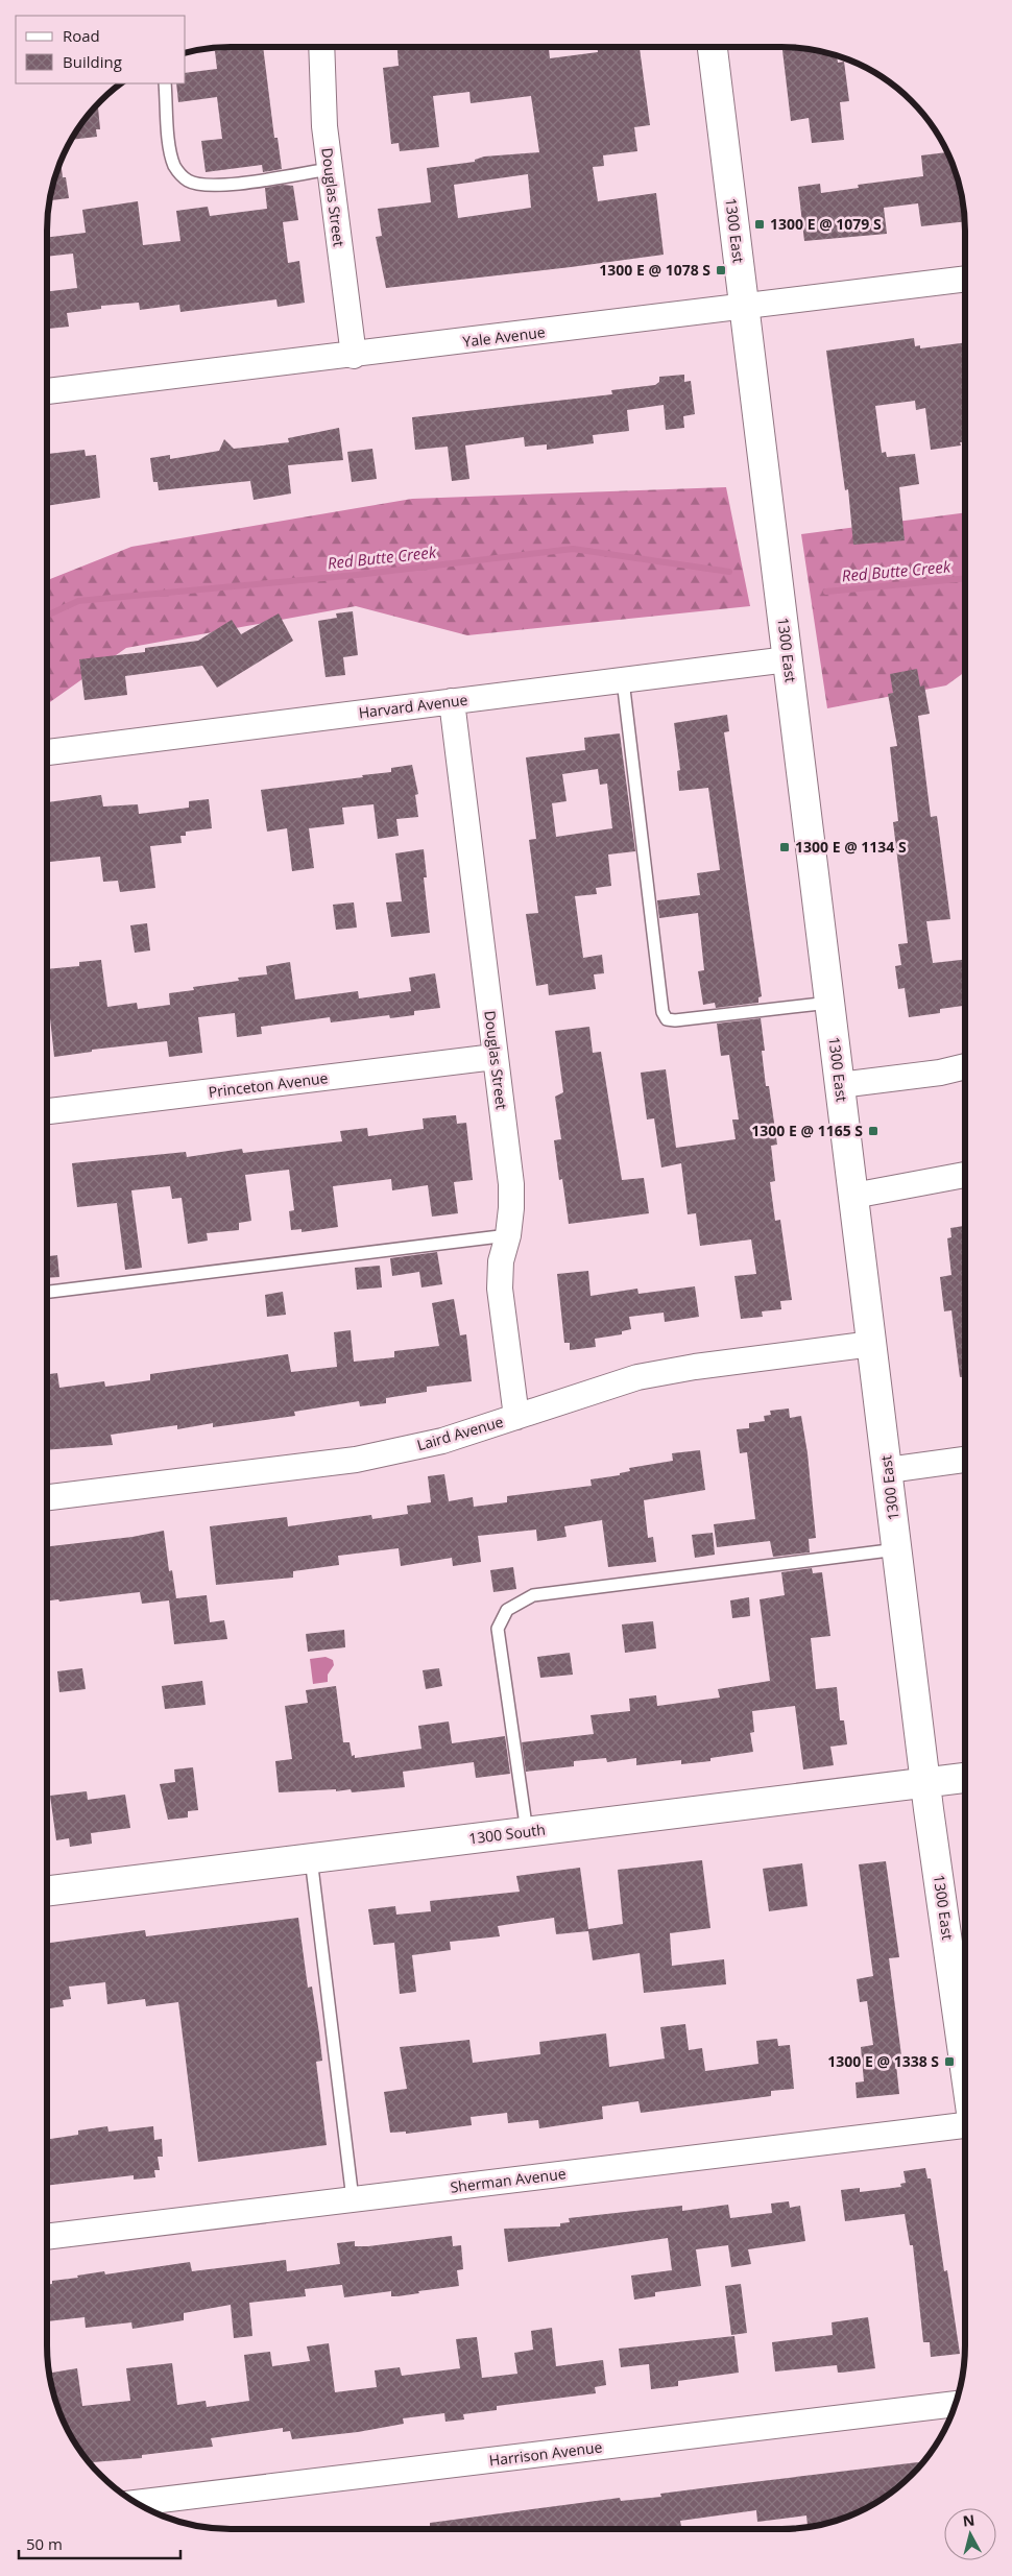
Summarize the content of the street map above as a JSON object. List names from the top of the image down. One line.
{"streets":{"main road":["1300 East","1300 South"],"street":["Douglas Street","Yale Avenue","Harvard Avenue","Princeton Avenue","Laird Avenue","Sherman Avenue","Harrison Avenue"]},"crossings":[["Douglas Street","Yale Avenue"],["Douglas Street","Harvard Avenue"],["Douglas Street","Princeton Avenue"],["Douglas Street","Laird Avenue"],["1300 East","Yale Avenue"],["1300 East","Harvard Avenue"],["1300 East","Laird Avenue"],["1300 East","1300 South"]],"water":["Red Butte Creek"],"places":{"transit":["1300 E @ 1079 S","1300 E @ 1078 S","1300 E @ 1134 S","1300 E @ 1165 S","1300 E @ 1338 S"]},"legend":["Road","Building"],"scale_bar":"50 m","north":"top"}
